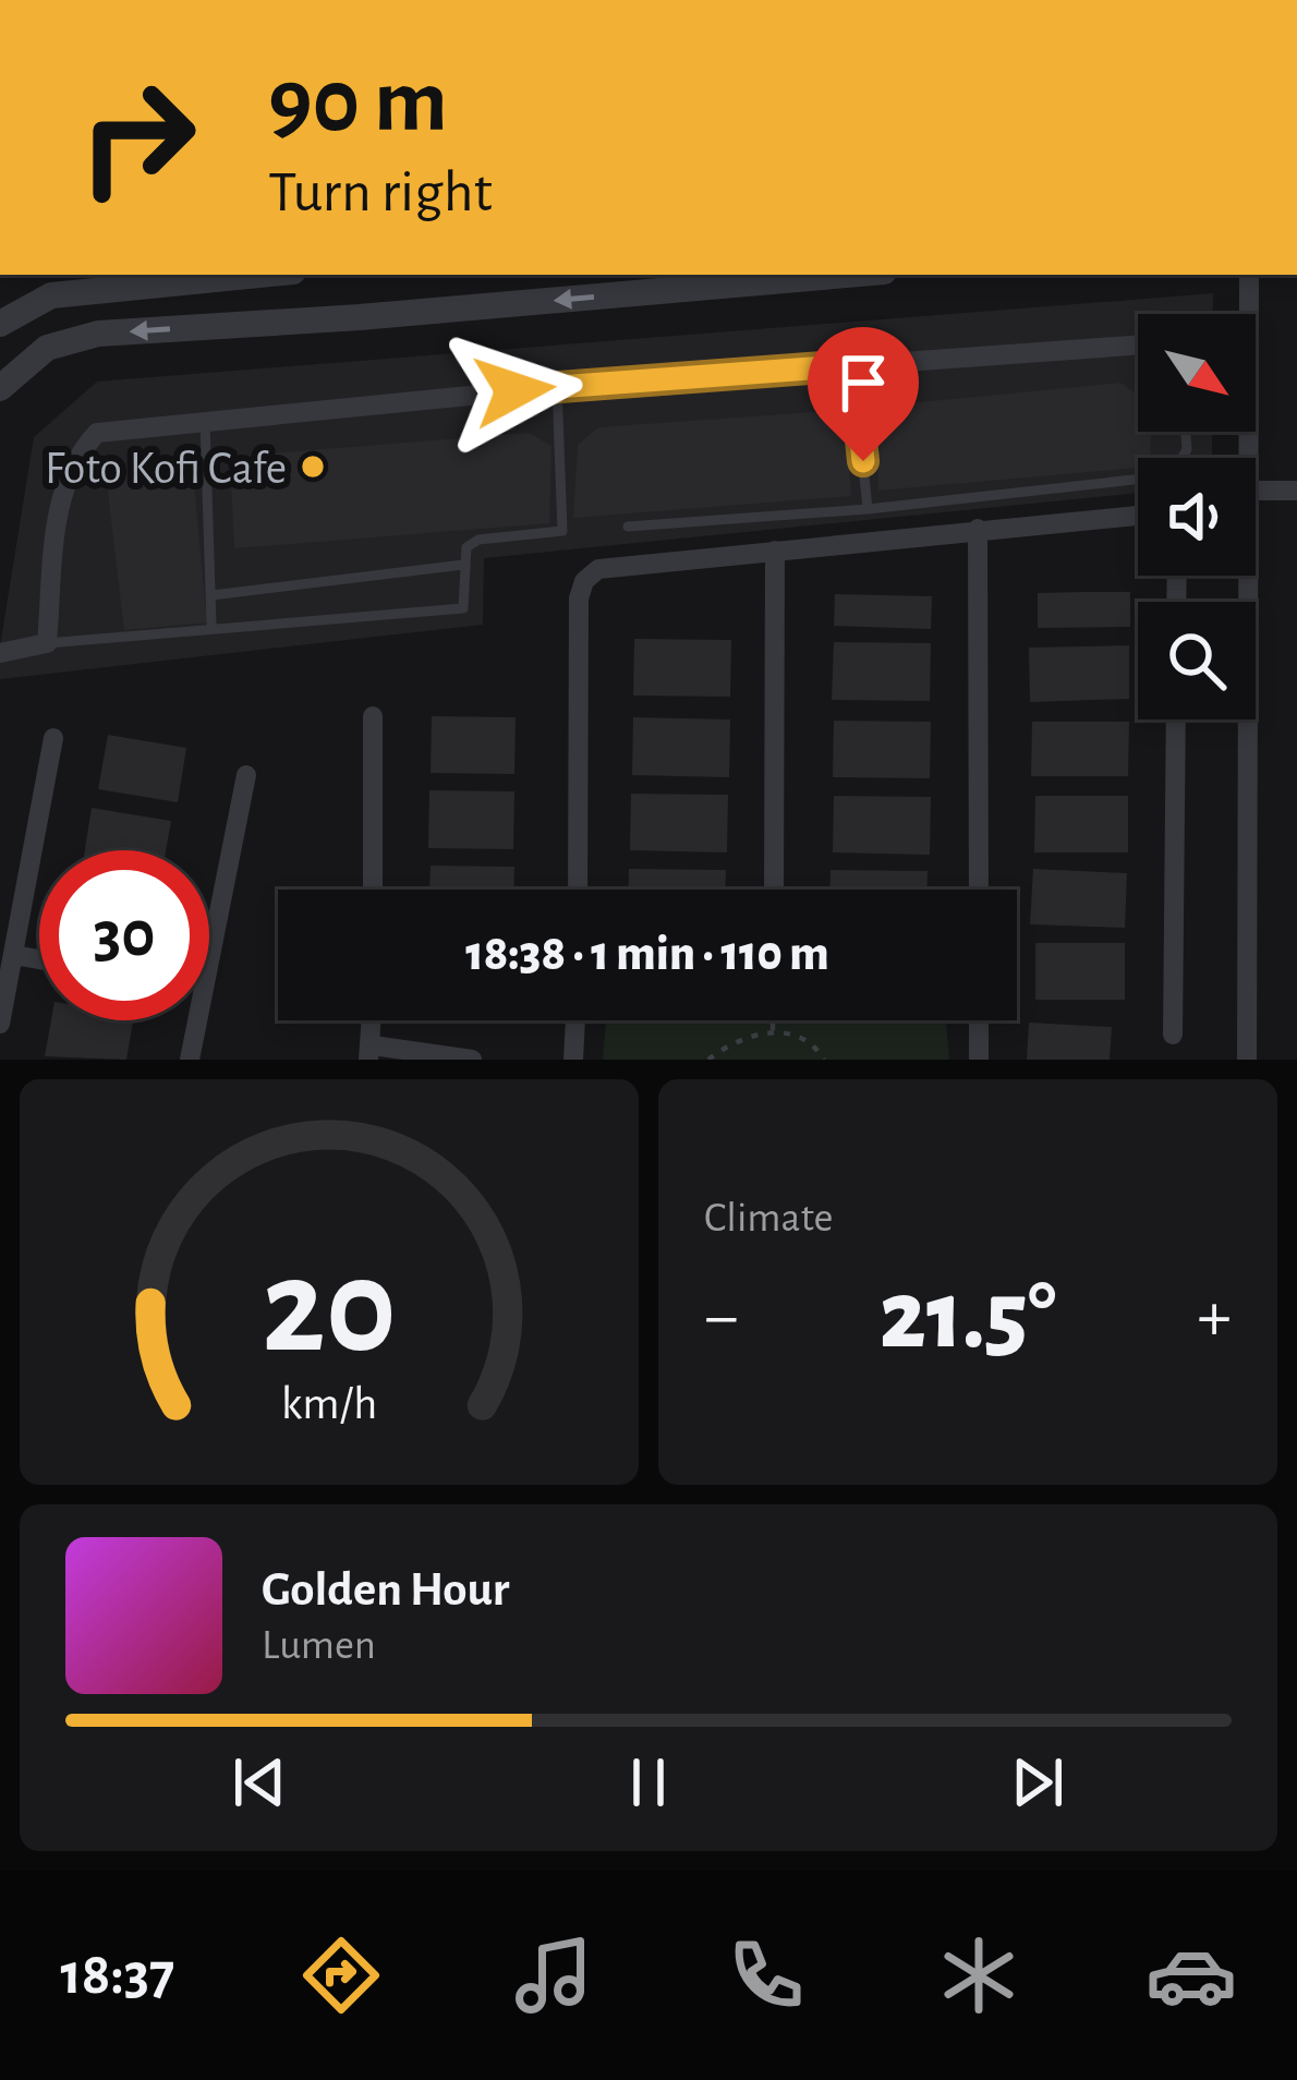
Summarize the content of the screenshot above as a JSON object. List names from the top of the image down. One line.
{"places":["Foto Kofi Cafe"],"north":"bottom right","page":{"turn":["90 m","Turn right"],"limit":"30","trip":"18:38 · 1 min · 110 m","tile":"Climate","heat":["−","21.5°","+"],"song":["Golden Hour","Lumen"],"tabs":"18:37","gauge":["20","km/h"]}}
